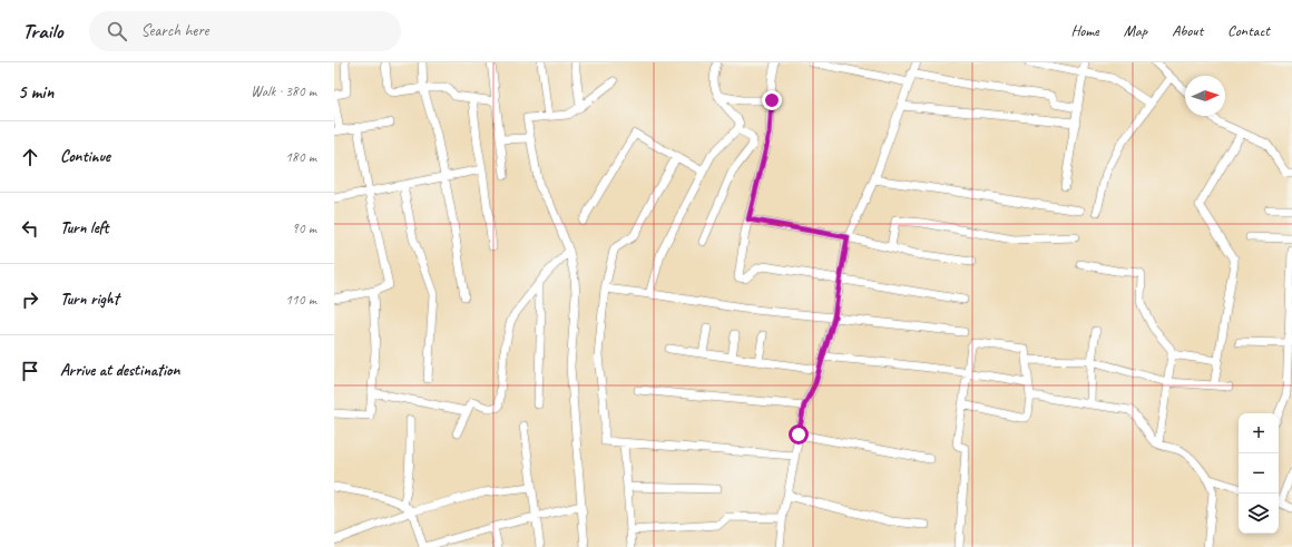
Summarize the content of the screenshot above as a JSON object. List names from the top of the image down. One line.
{"north":"right","page":{"header":"Trailo","search":"Search here","nav":["Home","Map","About","Contact"],"heading":["5 min","Walk · 380 m"],"list":[["Continue","180 m"],["Turn left","90 m"],["Turn right","110 m"],"Arrive at destination"],"map_buttons":["+","−"]}}
